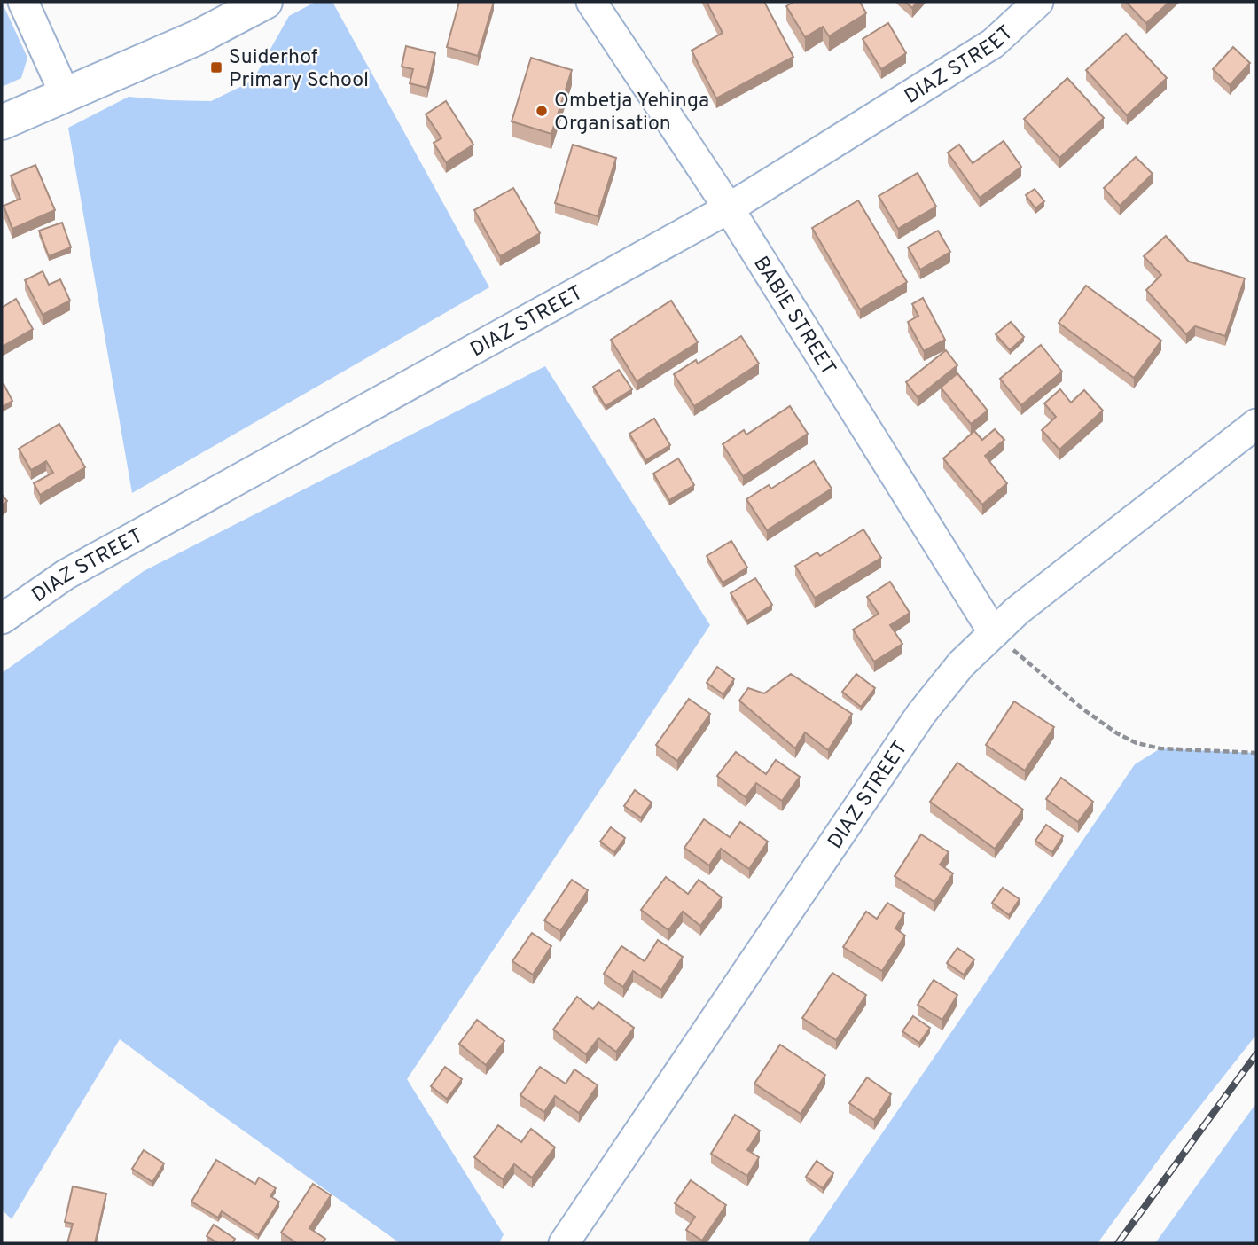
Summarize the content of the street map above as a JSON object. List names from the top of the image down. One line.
{"streets":{"street":["DIAZ STREET","BABIE STREET"]},"crossings":[["DIAZ STREET","BABIE STREET"]],"places":{"transit":["Suiderhof Primary School"],"other":["Ombetja Yehinga Organisation"]}}
